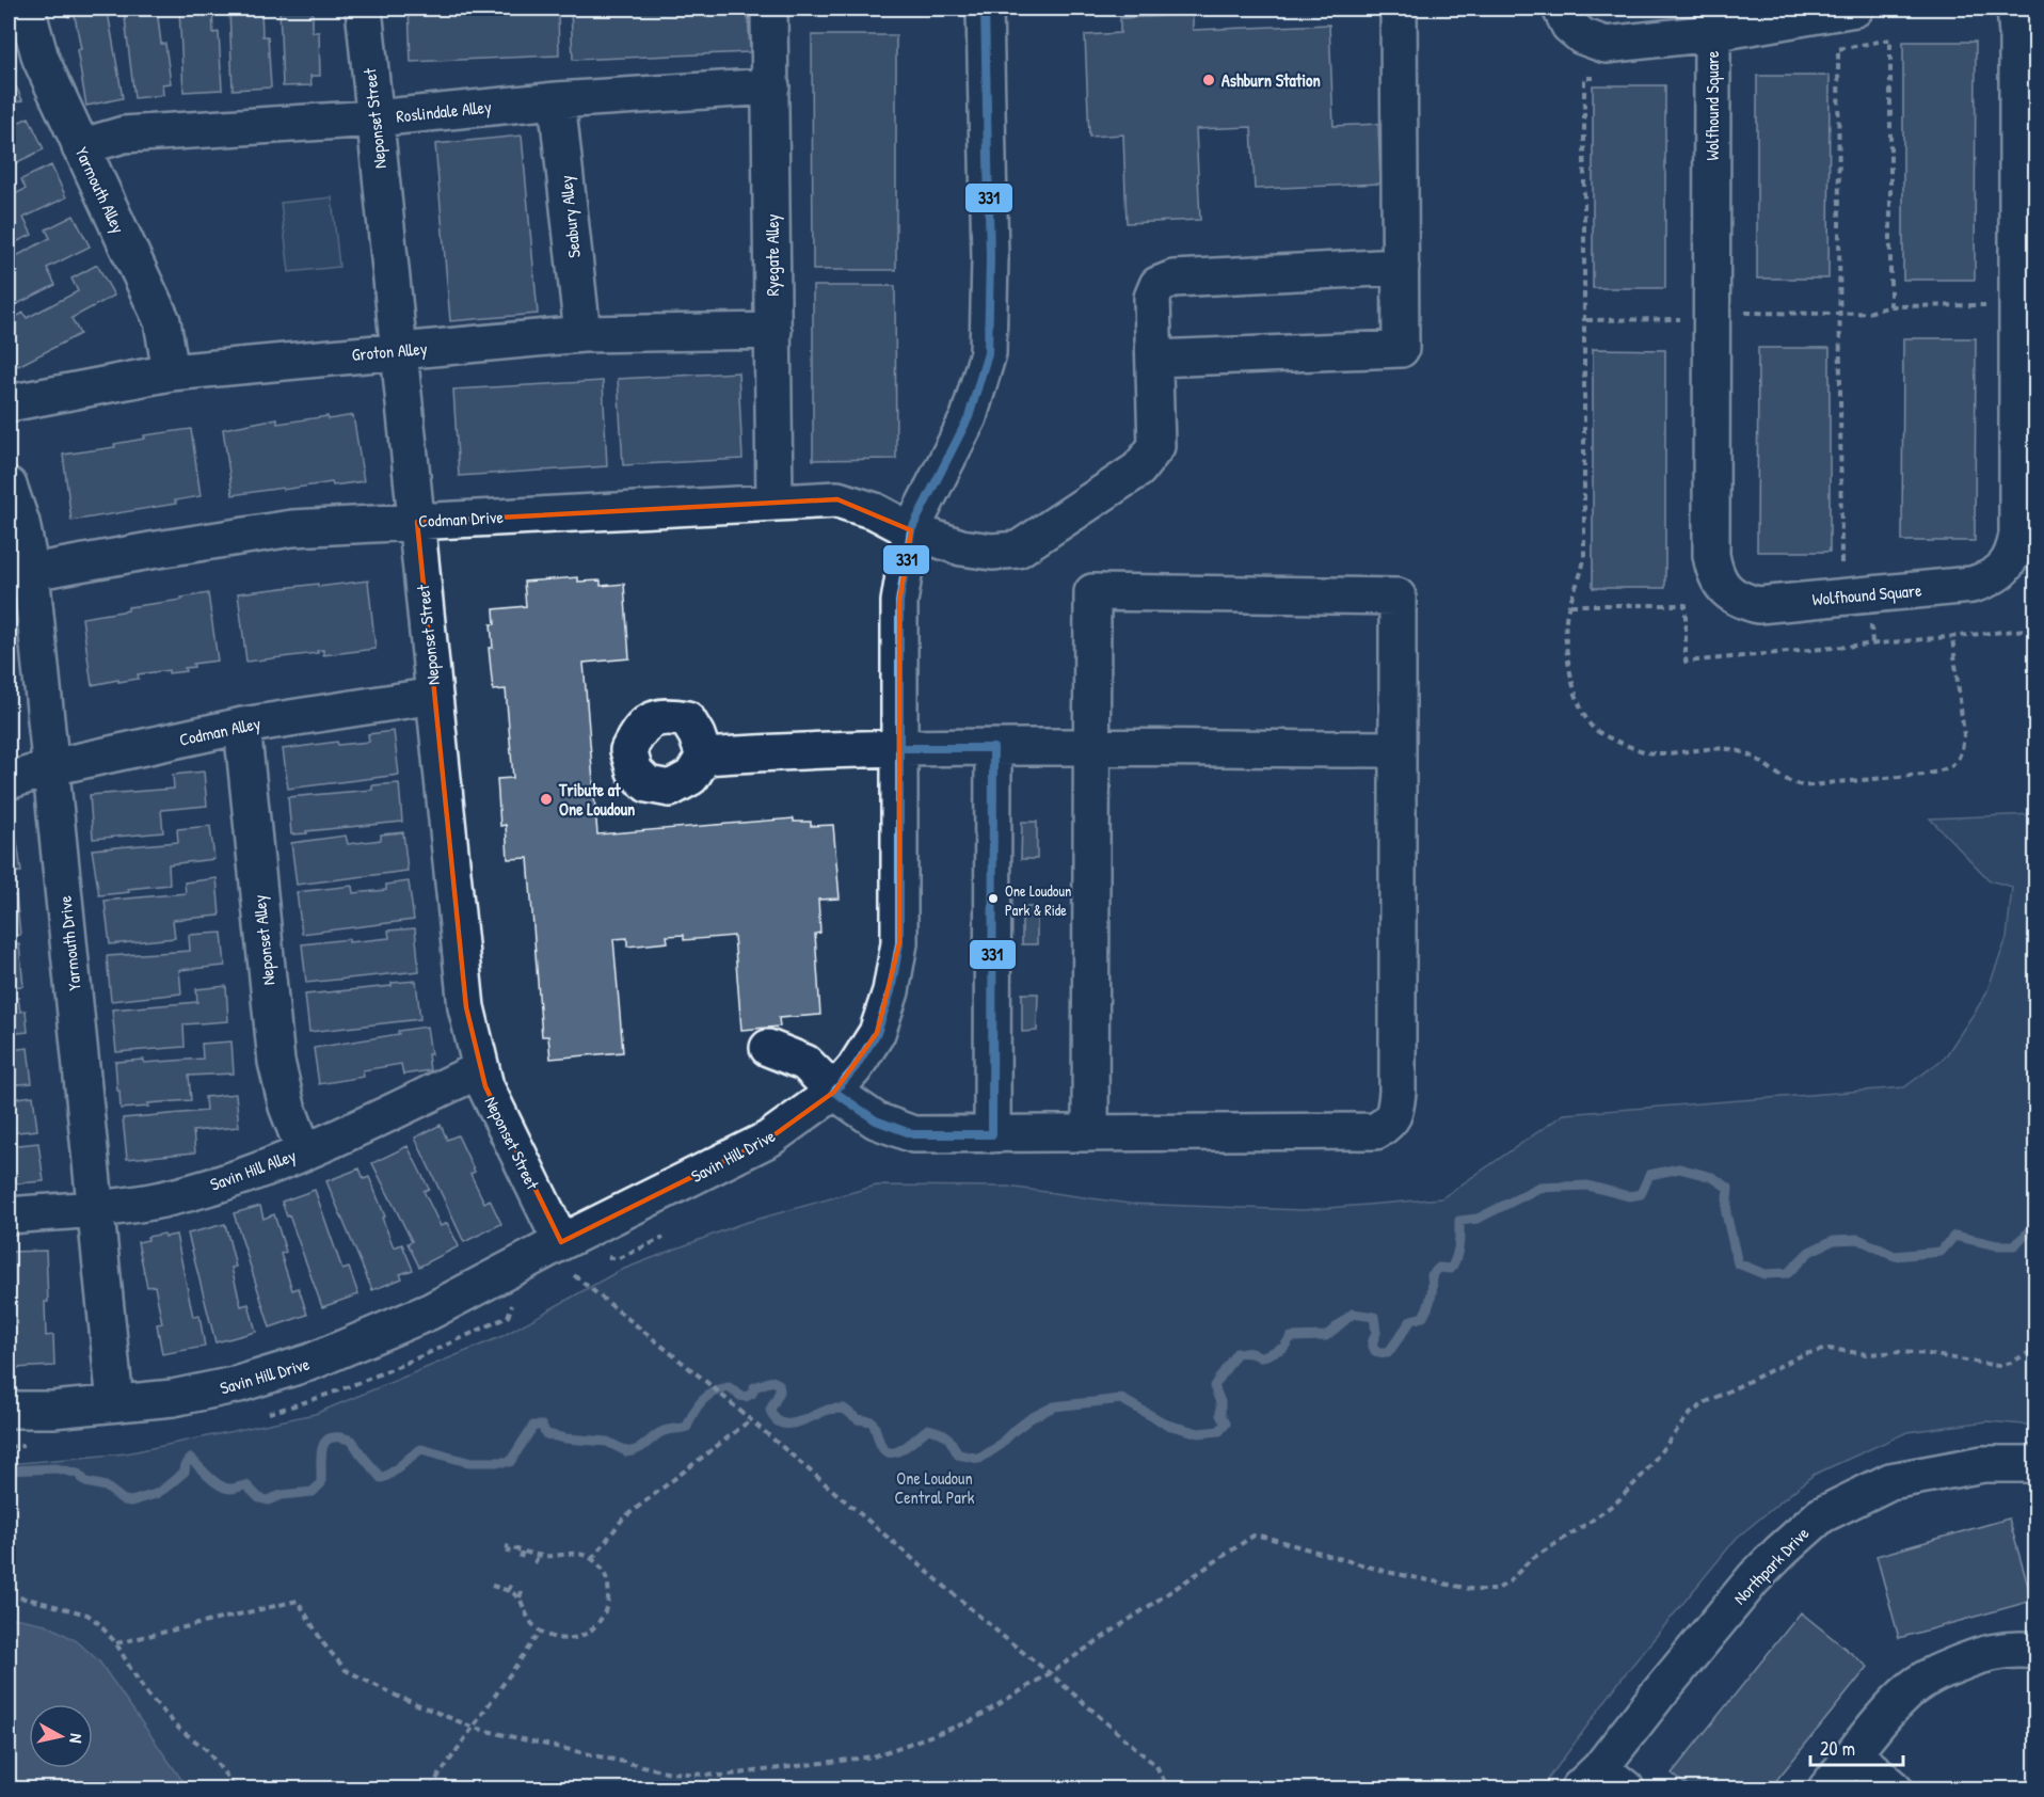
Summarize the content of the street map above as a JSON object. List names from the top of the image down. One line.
{"streets":{"street":["Wolfhound Square","Roslindale Alley","Neponset Street","Yarmouth Alley","Seabury Alley","Ryegate Alley","Groton Alley","Codman Drive","Codman Alley","Neponset Alley","Yarmouth Drive","Savin Hill Drive","Savin Hill Alley","Northpark Drive"]},"crossings":[["Roslindale Alley","Neponset Street"],["Roslindale Alley","Yarmouth Alley"],["Roslindale Alley","Seabury Alley"],["Roslindale Alley","Ryegate Alley"],["Neponset Street","Groton Alley"],["Neponset Street","Codman Drive"],["Neponset Street","Codman Alley"],["Neponset Street","Savin Hill Drive"],["Neponset Street","Savin Hill Alley"],["Yarmouth Alley","Groton Alley"],["Seabury Alley","Groton Alley"],["Ryegate Alley","Groton Alley"],["Ryegate Alley","Codman Drive"],["Codman Drive","Yarmouth Drive"],["Codman Drive","Savin Hill Drive"],["Codman Alley","Neponset Alley"],["Codman Alley","Yarmouth Drive"],["Neponset Alley","Savin Hill Alley"],["Yarmouth Drive","Savin Hill Drive"],["Yarmouth Drive","Savin Hill Alley"]],"parks":["One Loudoun Central Park"],"places":["Ashburn Station","Tribute at One Loudoun","One Loudoun Park & Ride"],"lines":["transit line 331"],"scale_bar":"20 m","north":"right"}
